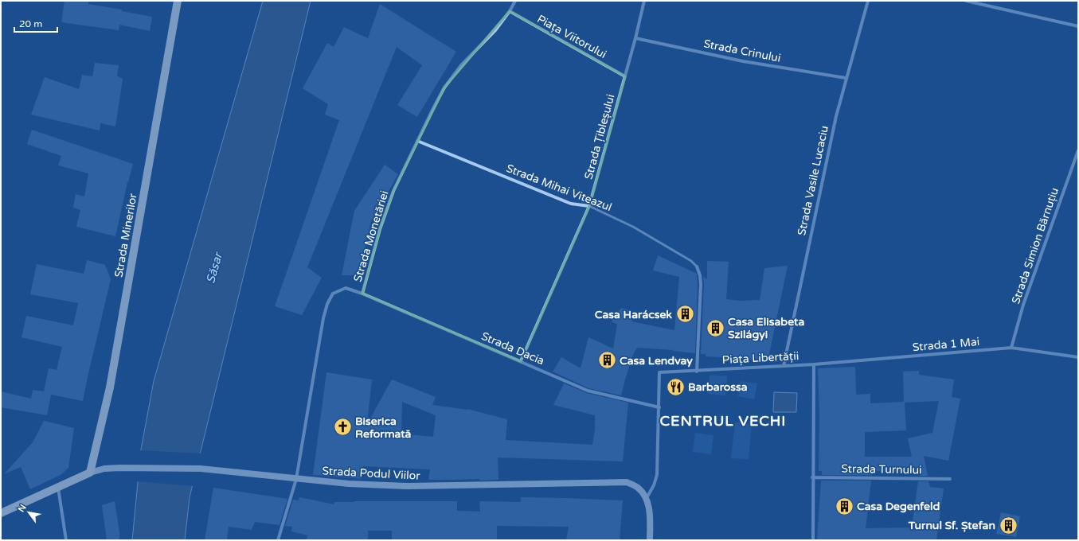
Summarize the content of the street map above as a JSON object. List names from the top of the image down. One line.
{"streets":{"main road":["Strada Minerilor","Strada Podul Viilor"],"street":["Piața Viitorului","Strada Crinului","Strada Țibleșului","Strada Vasile Lucaciu","Strada Mihai Viteazul","Strada Monetăriei","Strada Simion Bărnuțiu","Strada 1 Mai","Strada Dacia","Piața Libertății","Strada Turnului"]},"crossings":[["Piața Viitorului","Strada Țibleșului"],["Piața Viitorului","Strada Monetăriei"],["Strada Crinului","Strada Țibleșului"],["Strada Crinului","Strada Vasile Lucaciu"],["Strada Țibleșului","Strada Mihai Viteazul"],["Strada Țibleșului","Strada Dacia"],["Strada Vasile Lucaciu","Piața Libertății"],["Strada Mihai Viteazul","Strada Monetăriei"],["Strada Mihai Viteazul","Piața Libertății"],["Strada Minerilor","Strada Podul Viilor"],["Strada Monetăriei","Strada Dacia"],["Strada Monetăriei","Strada Podul Viilor"],["Strada Simion Bărnuțiu","Strada 1 Mai"],["Strada 1 Mai","Piața Libertății"],["Strada Dacia","Piața Libertății"],["Piața Libertății","Strada Turnului"],["Piața Libertății","Strada Podul Viilor"]],"districts":["CENTRUL VECHI"],"water":["Săsar"],"places":{"building":["Casa Harácsek","Casa Elisabeta Szilágyi","Casa Lendvay","Casa Degenfeld","Turnul Sf. Ștefan"],"restaurant":["Barbarossa"],"church":["Biserica Reformată"]},"scale_bar":"20 m","north":"top left"}
